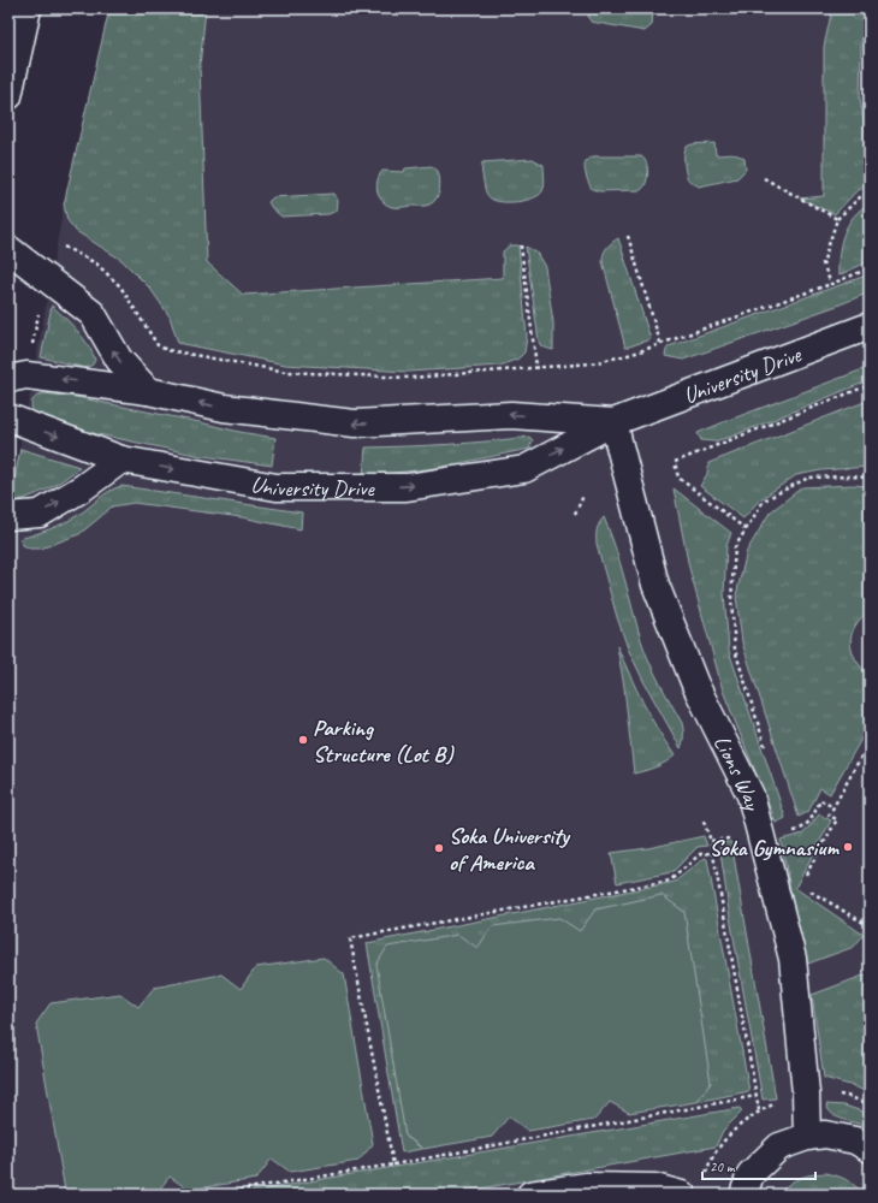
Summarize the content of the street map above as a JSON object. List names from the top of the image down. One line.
{"streets":{"street":["University Drive","Lions Way"]},"crossings":[["University Drive","Lions Way"]],"places":["Parking Structure (Lot B)","Soka Gymnasium","Soka University of America"],"scale_bar":"20 m"}
